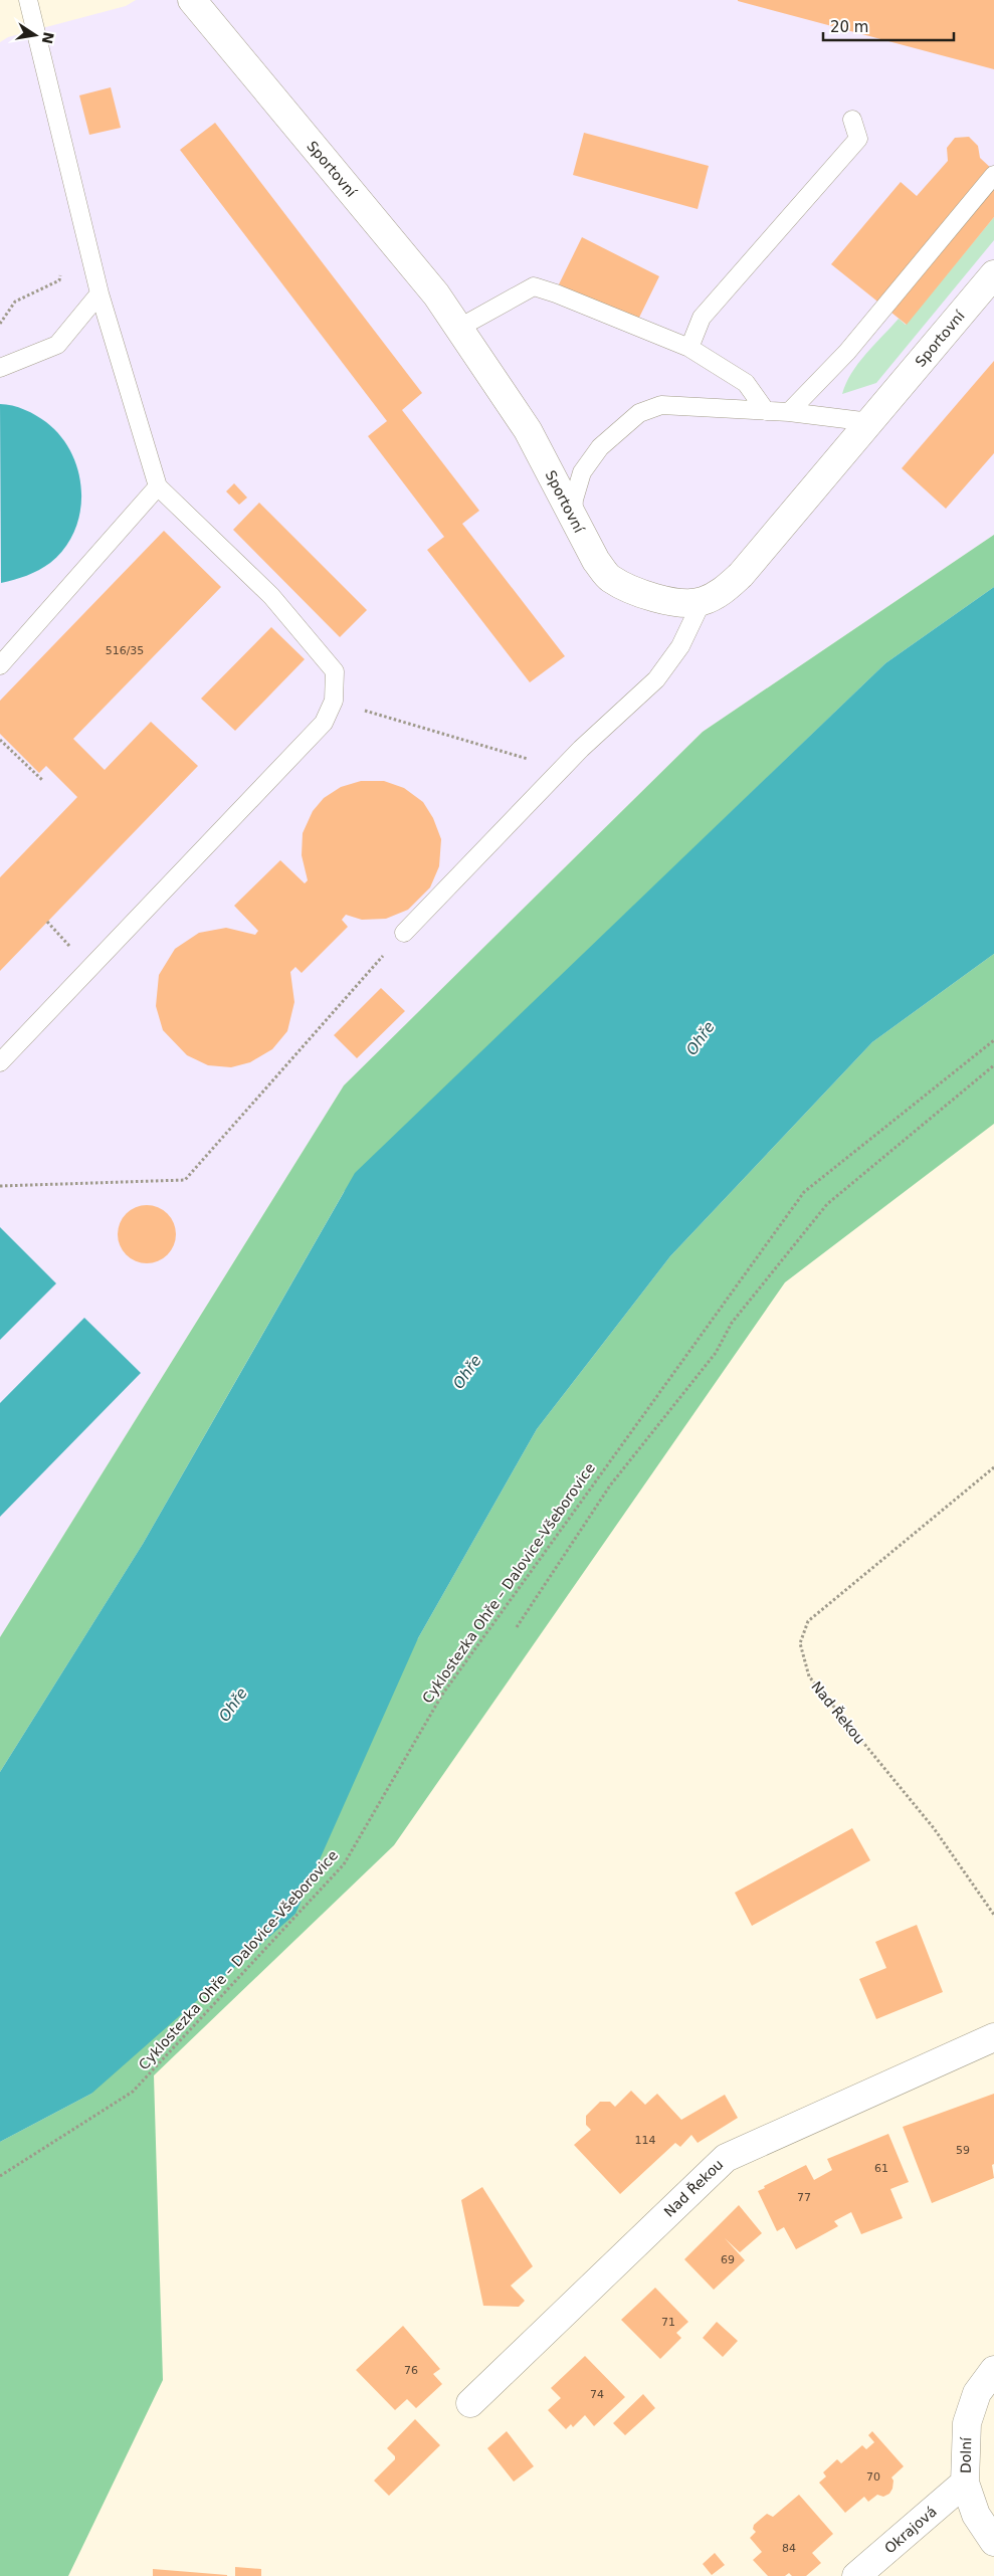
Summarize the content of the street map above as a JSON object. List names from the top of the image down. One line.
{"streets":{"street":["Sportovní","Nad Řekou","Dolní","Okrajová"],"path":["Cyklostezka Ohře – Dalovice-Všeborovice"]},"crossings":[["Dolní","Okrajová"]],"water":["Ohře"],"house_numbers":["516/35","114","59","61","77","69","71","76","74","70","84"],"scale_bar":"20 m","north":"right"}
